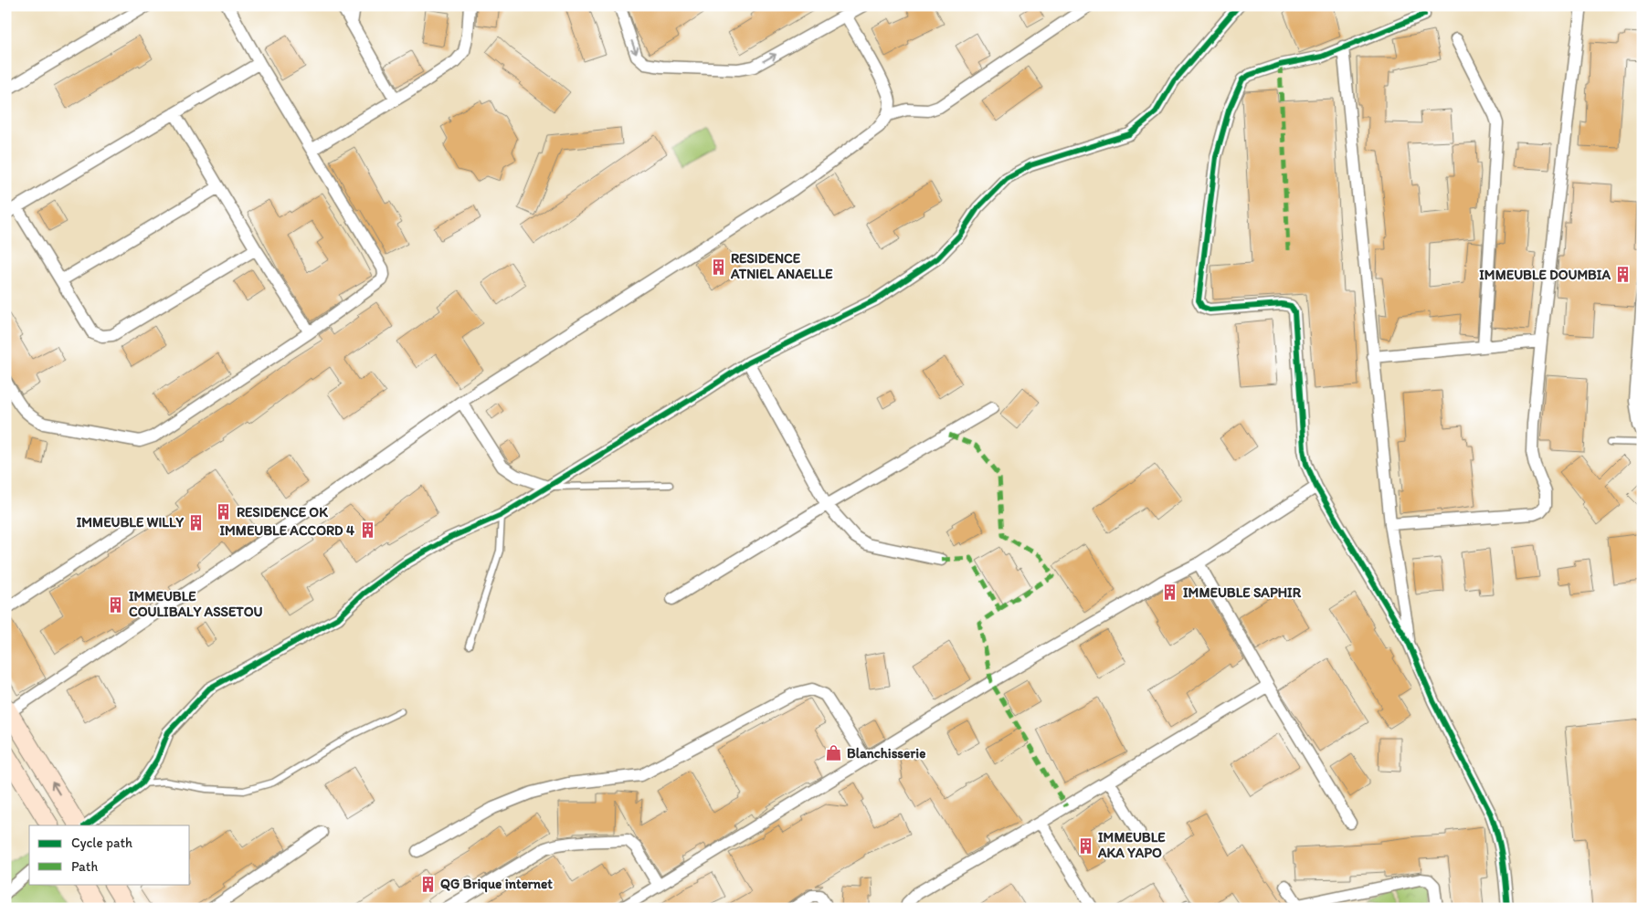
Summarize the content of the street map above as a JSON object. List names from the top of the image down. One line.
{"places":{"building":["RESIDENCE ATNIEL ANAELLE","IMMEUBLE DOUMBIA","RESIDENCE OK","IMMEUBLE WILLY","IMMEUBLE ACCORD 4","IMMEUBLE SAPHIR","IMMEUBLE COULIBALY ASSETOU","IMMEUBLE AKA YAPO","QG Brique internet"],"shop":["Blanchisserie"]},"legend":["Cycle path","Path"]}
